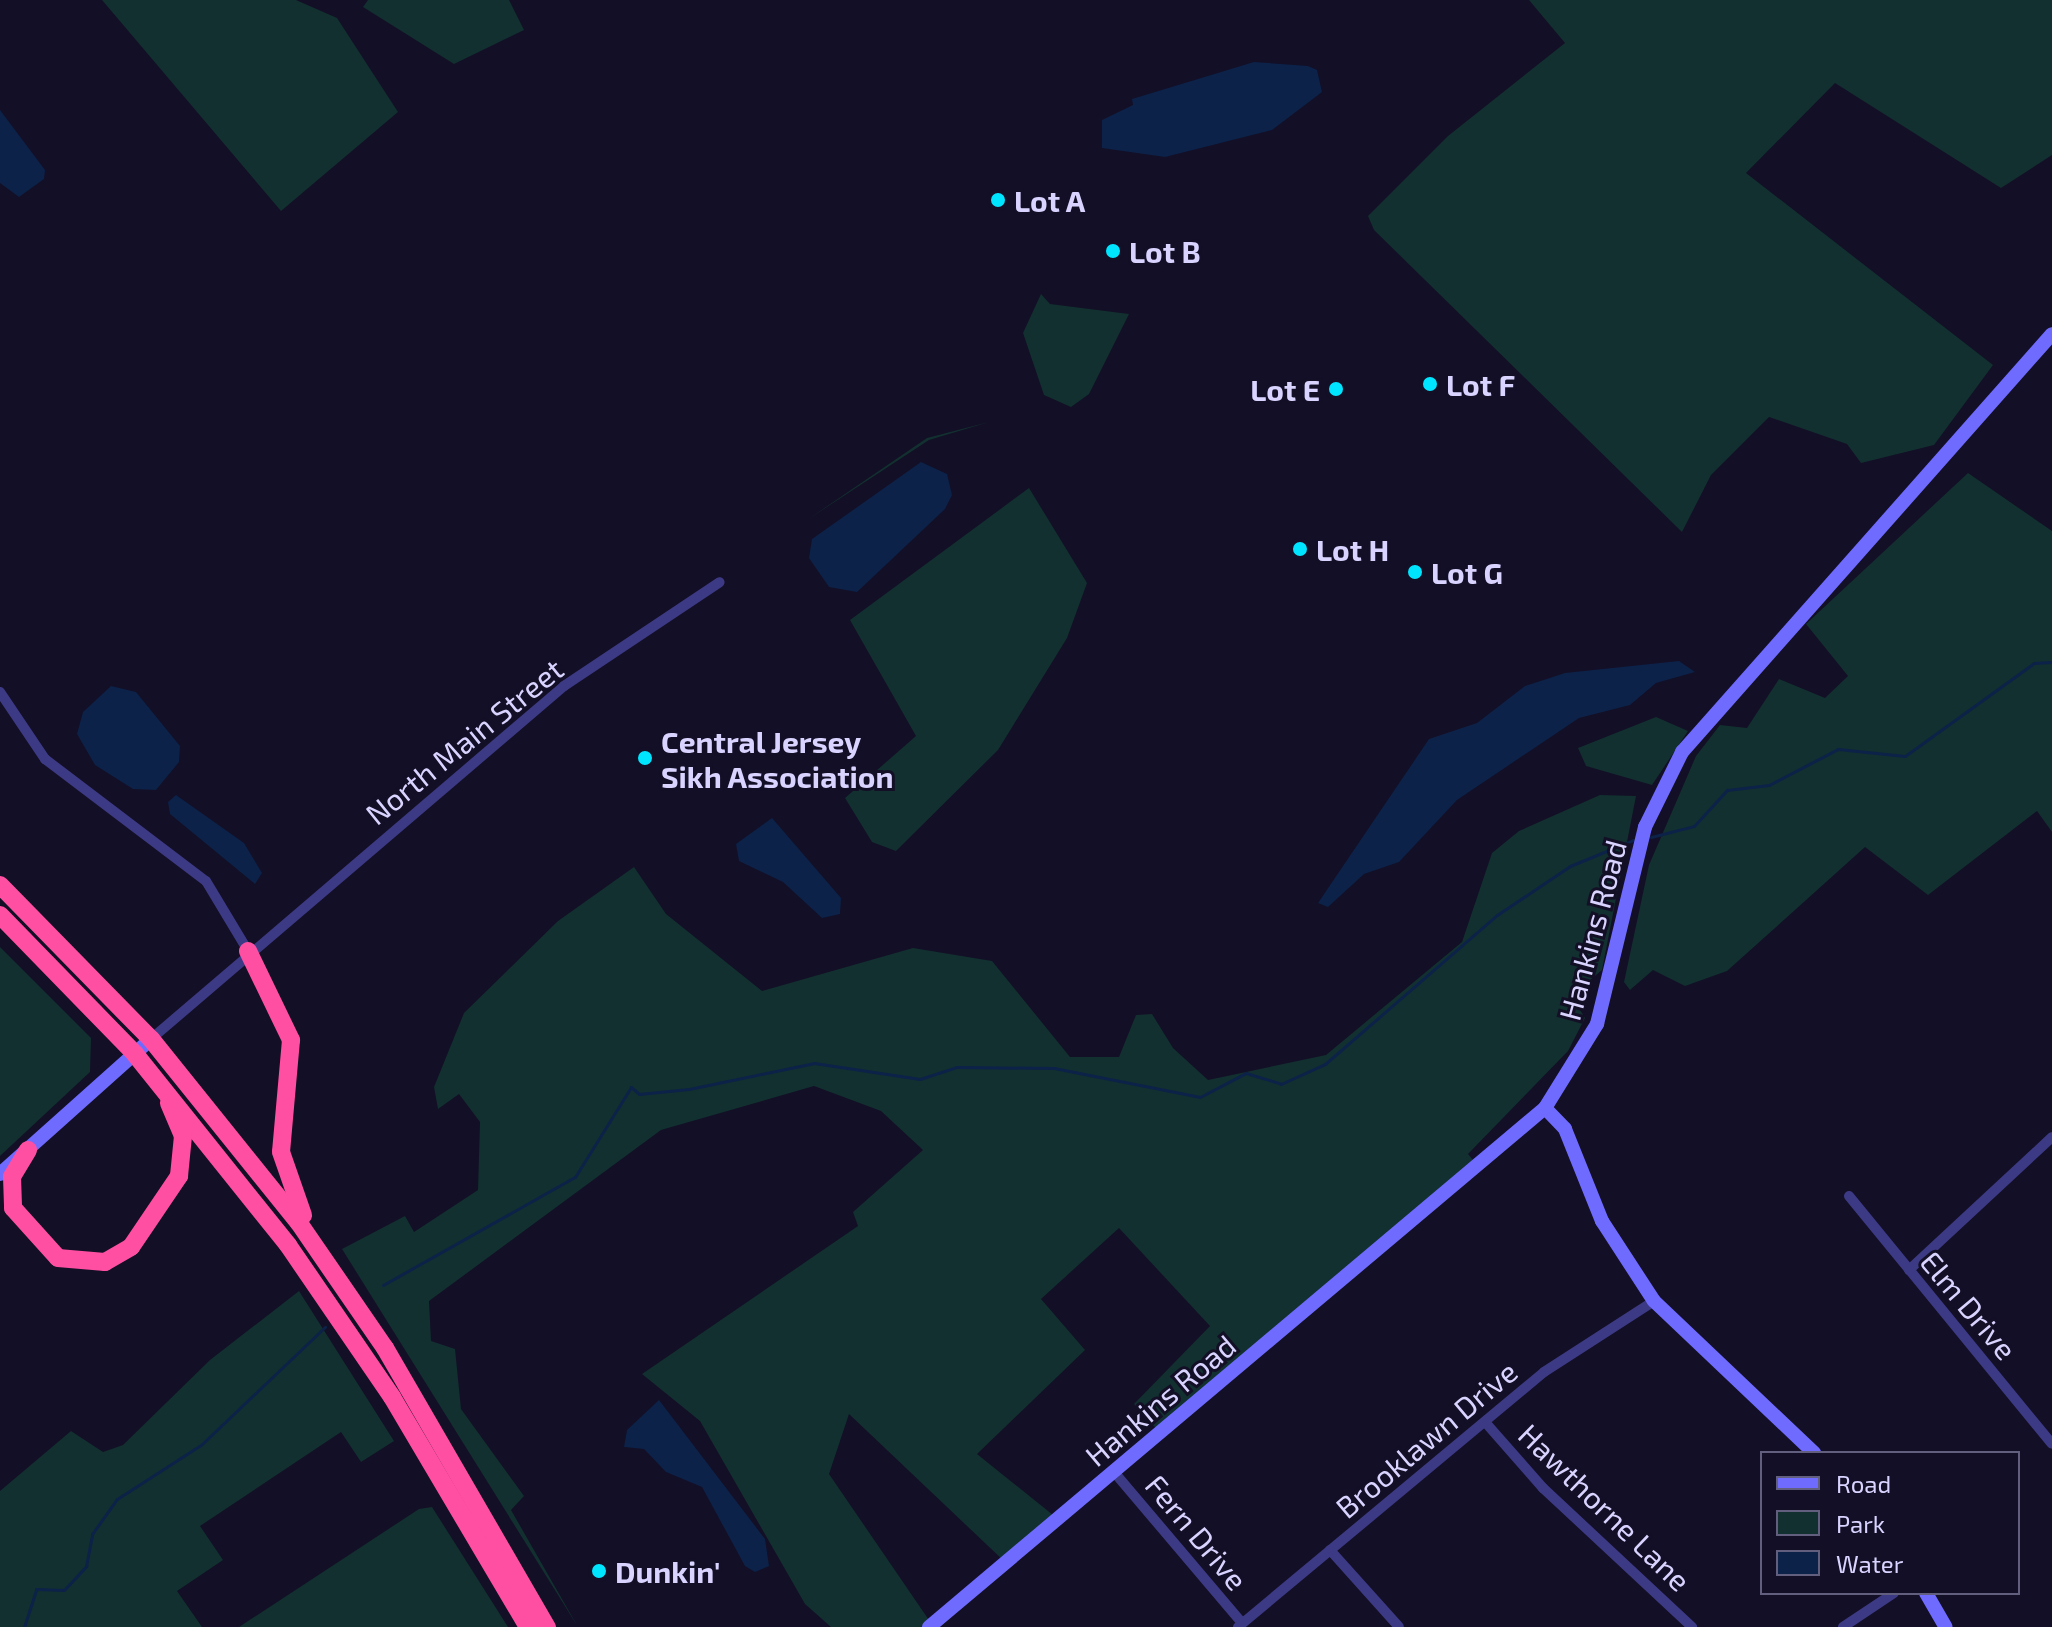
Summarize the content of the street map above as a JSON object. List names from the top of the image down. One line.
{"streets":{"main road":["Hankins Road"],"street":["North Main Street","Elm Drive","Brooklawn Drive","Hawthorne Lane","Fern Drive"]},"crossings":[["Hankins Road","Fern Drive"],["Brooklawn Drive","Hawthorne Lane"],["Brooklawn Drive","Fern Drive"]],"places":["Lot A","Lot B","Lot F","Lot E","Lot H","Lot G","Central Jersey Sikh Association","Dunkin'"],"legend":["Road","Park","Water"]}
